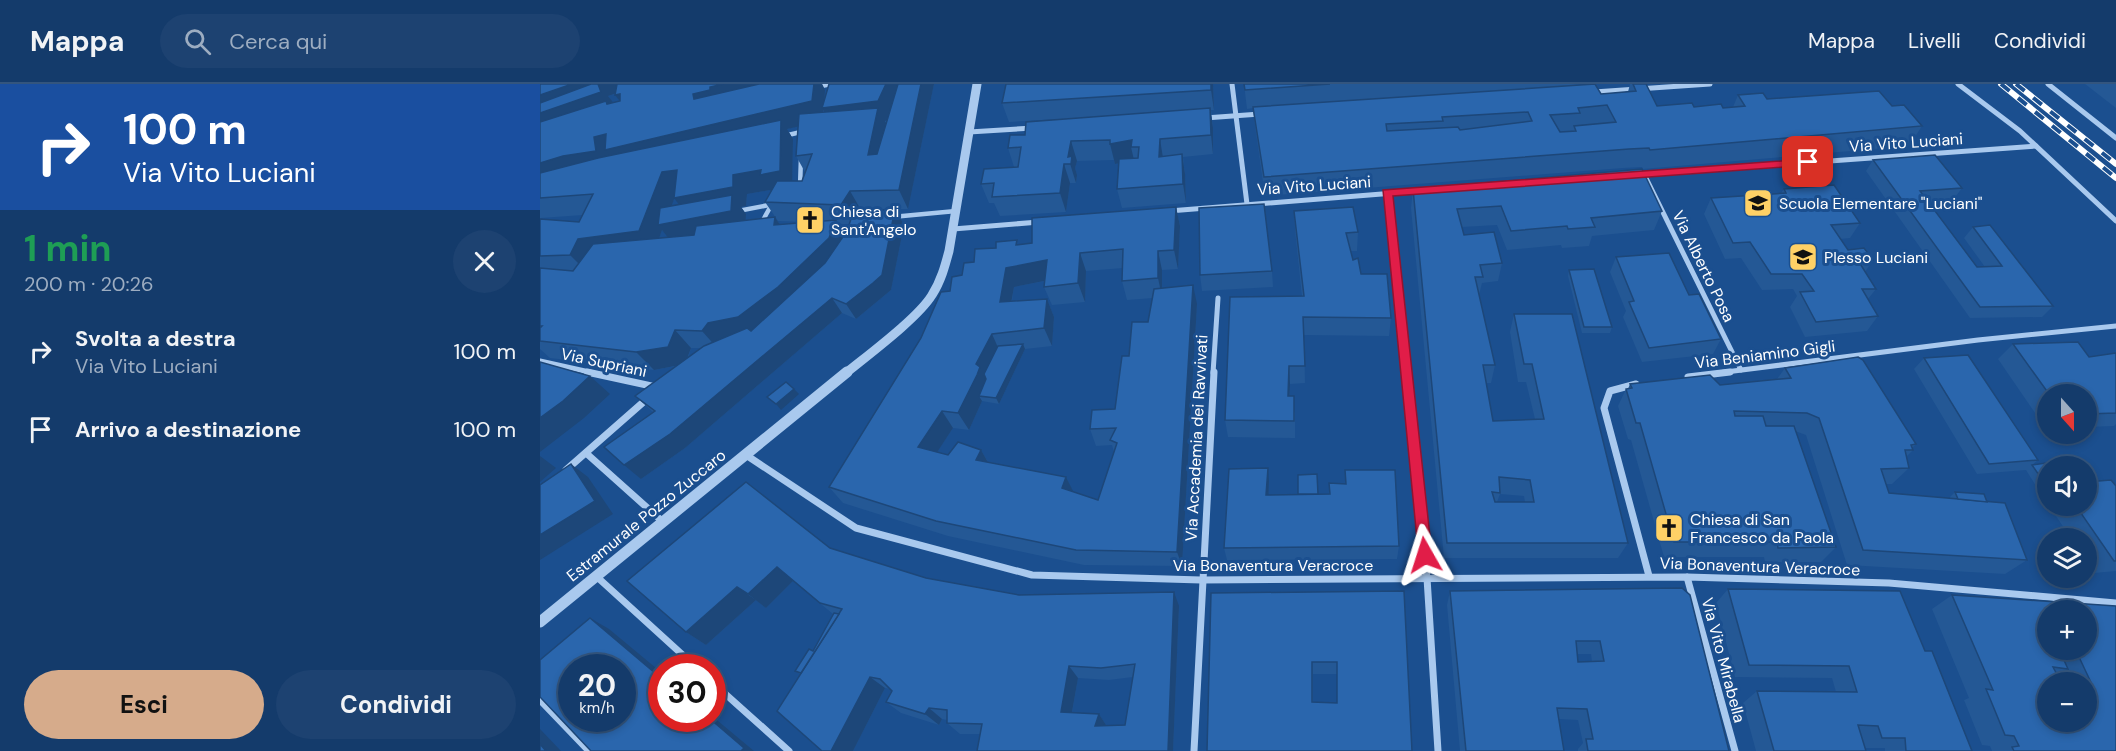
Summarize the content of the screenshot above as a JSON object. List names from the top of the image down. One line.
{"streets":{"street":["Via Vito Luciani","Via Alberto Posa","Via Beniamino Gigli","Via Supriani","Via Accademia dei Ravvivati","Estramurale Pozzo Zuccaro","Via Bonaventura Veracroce","Via Vito Mirabella"]},"crossings":[["Via Vito Luciani","Via Alberto Posa"],["Via Alberto Posa","Via Beniamino Gigli"],["Via Accademia dei Ravvivati","Via Bonaventura Veracroce"],["Estramurale Pozzo Zuccaro","Via Bonaventura Veracroce"],["Via Bonaventura Veracroce","Via Vito Mirabella"]],"places":{"school or university":["Scuola Elementare \"Luciani\"","Plesso Luciani"],"church":["Chiesa di Sant'Angelo","Chiesa di San Francesco da Paola"]},"north":"bottom","page":{"header":"Mappa","search":"Cerca qui","nav":["Mappa","Livelli","Condividi"],"turn":["100 m","Via Vito Luciani"],"heading":["1 min","200 m · 20:26"],"list":[{"name":"Svolta a destra","note":"Via Vito Luciani","value":"100 m"},{"name":"Arrivo a destinazione","value":"100 m"}],"map_buttons":["+","−"],"speed":"20 km/h","limit":"30","buttons":["Esci","Condividi"]}}
